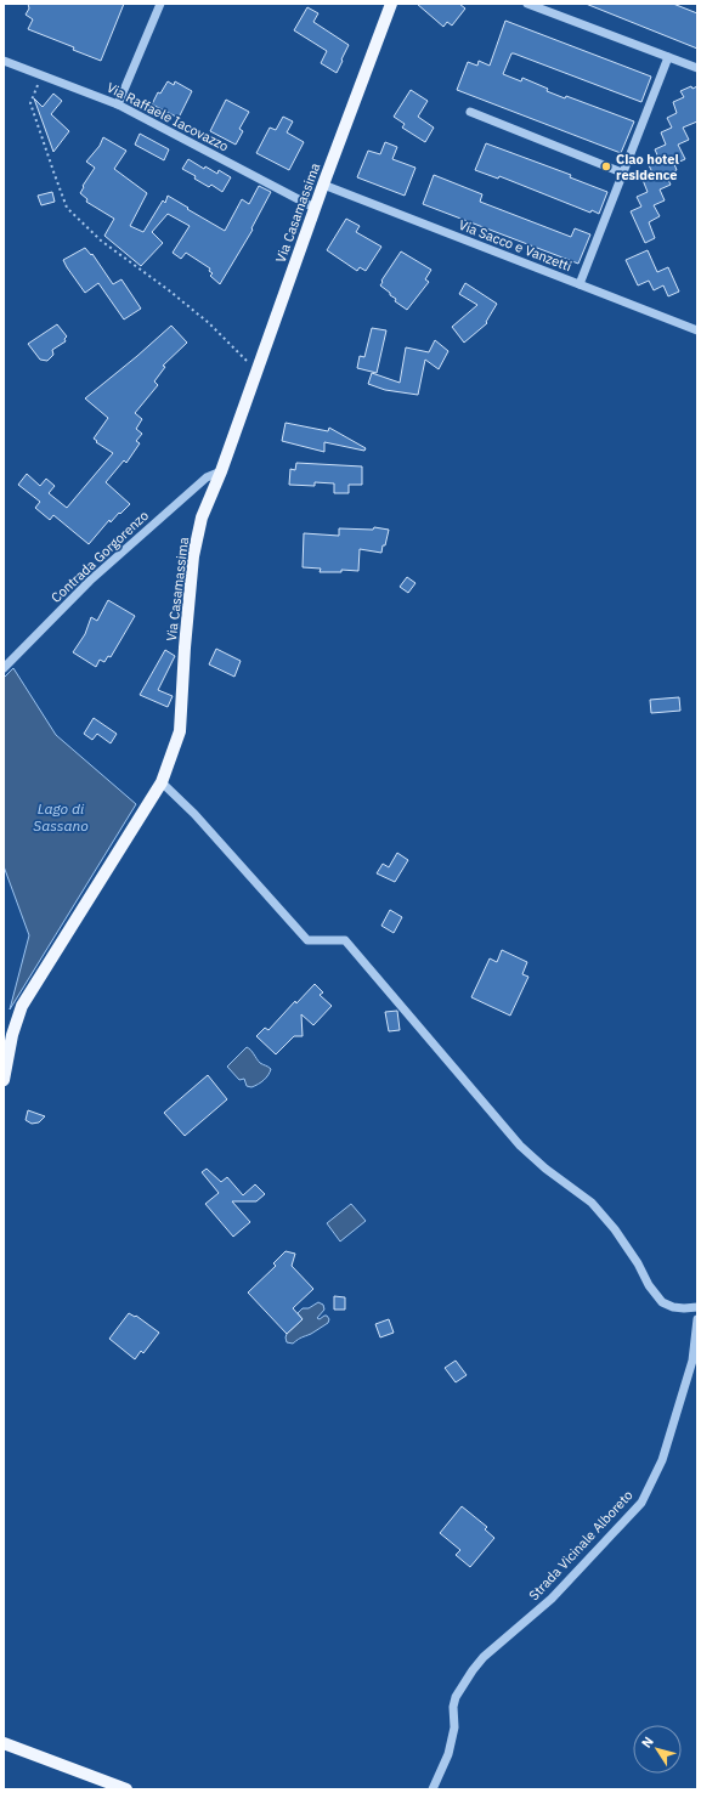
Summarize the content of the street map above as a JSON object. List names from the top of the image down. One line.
{"streets":{"main road":["Via Casamassima"],"street":["Via Raffaele Iacovazzo","Via Sacco e Vanzetti","Contrada Gorgorenzo","Strada Vicinale Alboreto"]},"crossings":[["Via Raffaele Iacovazzo","Via Casamassima"],["Via Casamassima","Via Sacco e Vanzetti"],["Via Casamassima","Contrada Gorgorenzo"]],"water":["Lago di Sassano"],"places":["Ciao hotel residence"],"north":"top left"}
